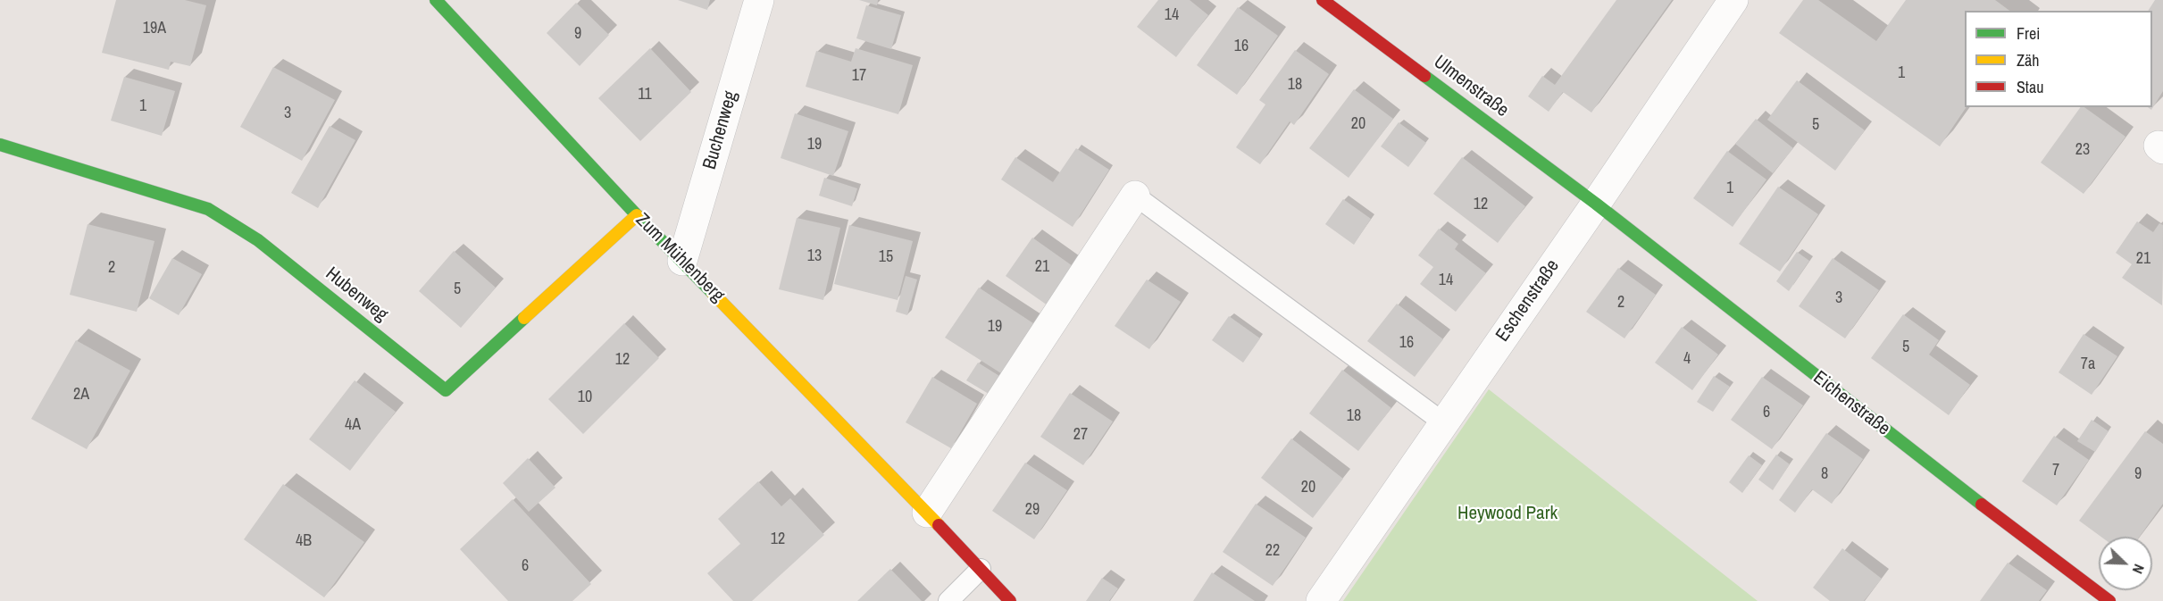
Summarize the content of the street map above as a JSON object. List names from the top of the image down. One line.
{"streets":{"street":["Ulmenstraße","Buchenweg","Zum Mühlenberg","Hubenweg","Eschenstraße","Eichenstraße"]},"crossings":[["Ulmenstraße","Eschenstraße"],["Ulmenstraße","Eichenstraße"],["Buchenweg","Zum Mühlenberg"],["Zum Mühlenberg","Hubenweg"],["Eschenstraße","Eichenstraße"]],"parks":["Heywood Park"],"house_numbers":["14","19A","9","16","1","17","18","11","1","3","20","5","19","23","1","12","13","15","21","21","2","14","5","3","2","19","16","5","4","12","7a","2A","10","6","18","4A","27","7","8","9","20","29","12","4B","22","6"],"legend":["Frei","Zäh","Stau"],"north":"bottom right"}
